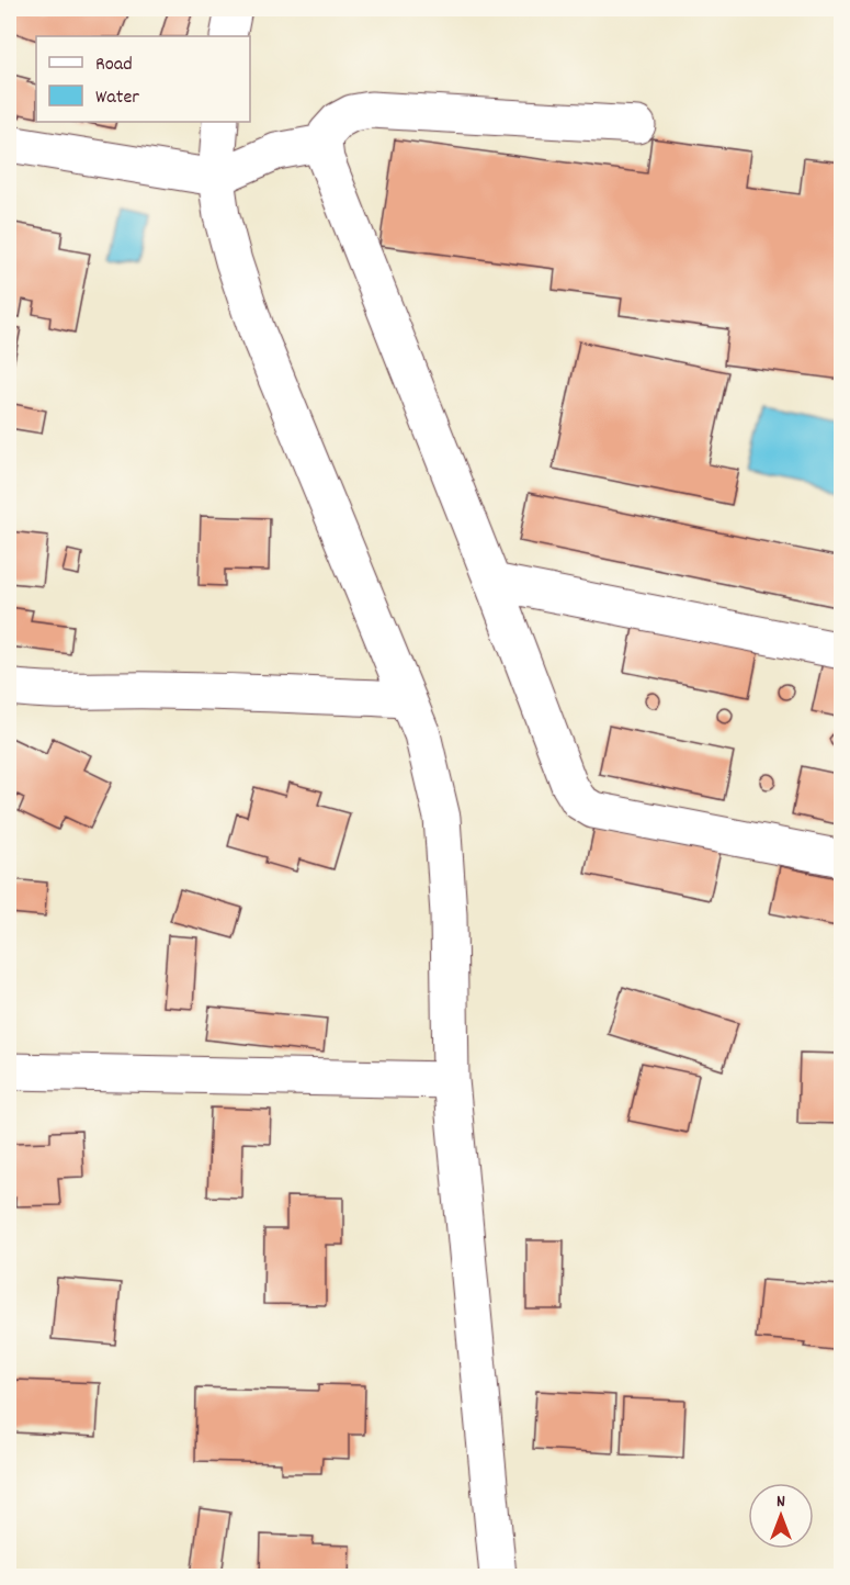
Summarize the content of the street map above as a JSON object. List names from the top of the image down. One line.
{"legend":["Road","Water"],"north":"top"}
